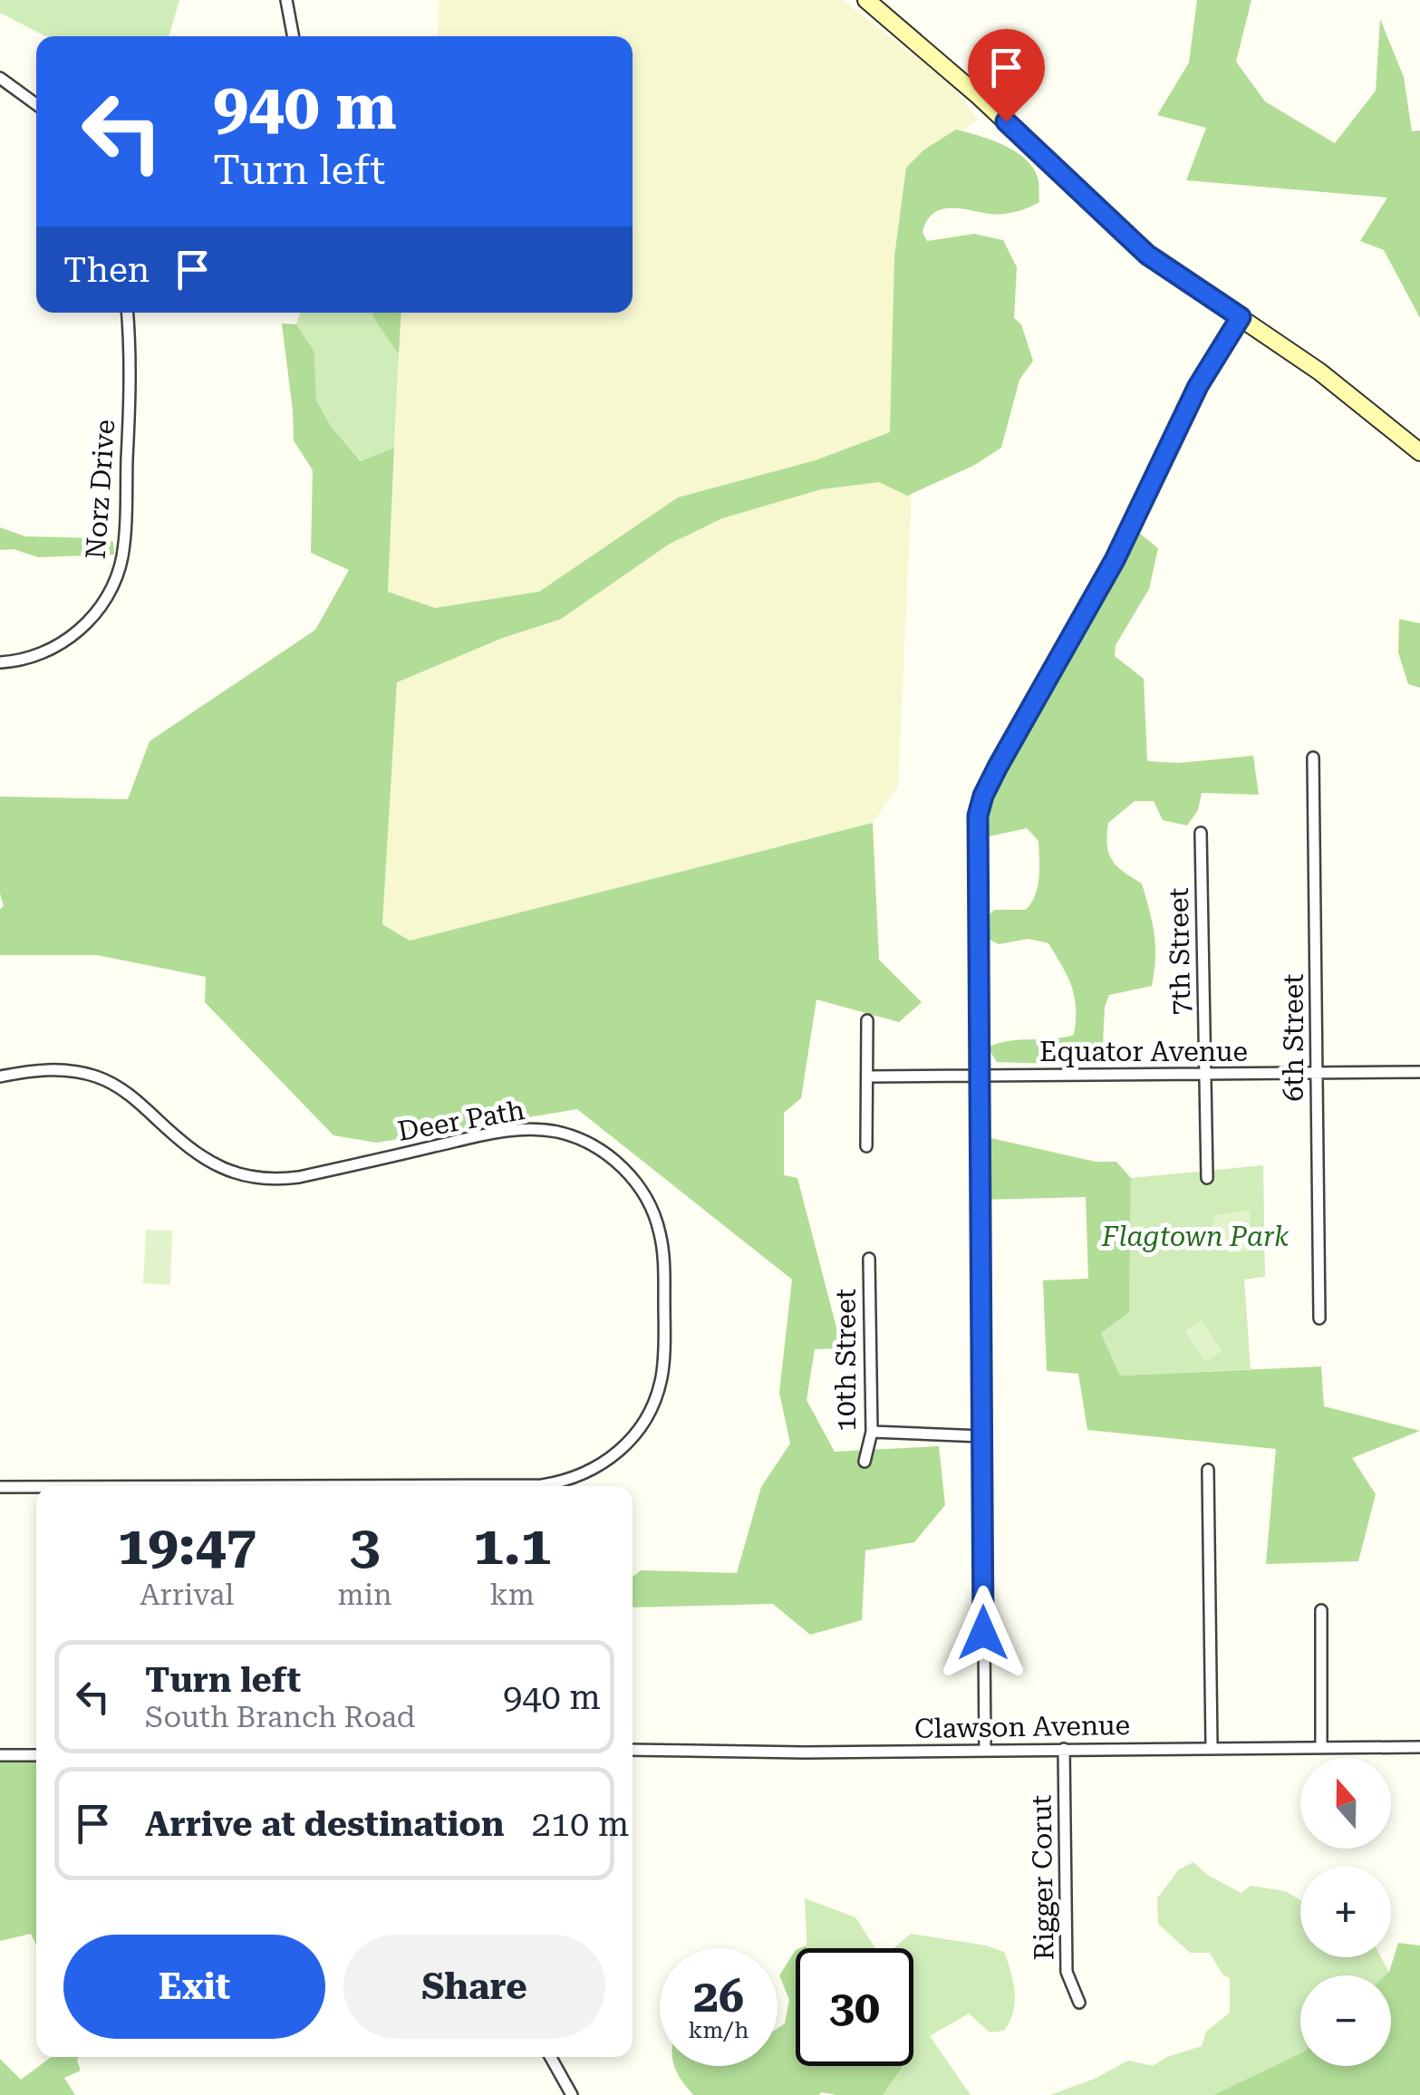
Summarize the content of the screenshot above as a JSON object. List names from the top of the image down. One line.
{"streets":{"street":["Norz Drive","7th Street","6th Street","Equator Avenue","Deer Path","10th Street","Clawson Avenue","Rigger Corut"]},"crossings":[["7th Street","Equator Avenue"],["6th Street","Equator Avenue"],["Clawson Avenue","Rigger Corut"]],"parks":["Flagtown Park"],"north":"top","page":{"turn":["940 m","Turn left"],"then":"Then","eta":["19:47","Arrival","3","min","1.1","km"],"list":[{"name":"Turn left","note":"South Branch Road","value":"940 m"},{"name":"Arrive at destination","value":"210 m"}],"map_buttons":["+","−"],"buttons":["Exit","Share"],"speed":"26 km/h","limit":"30"}}
